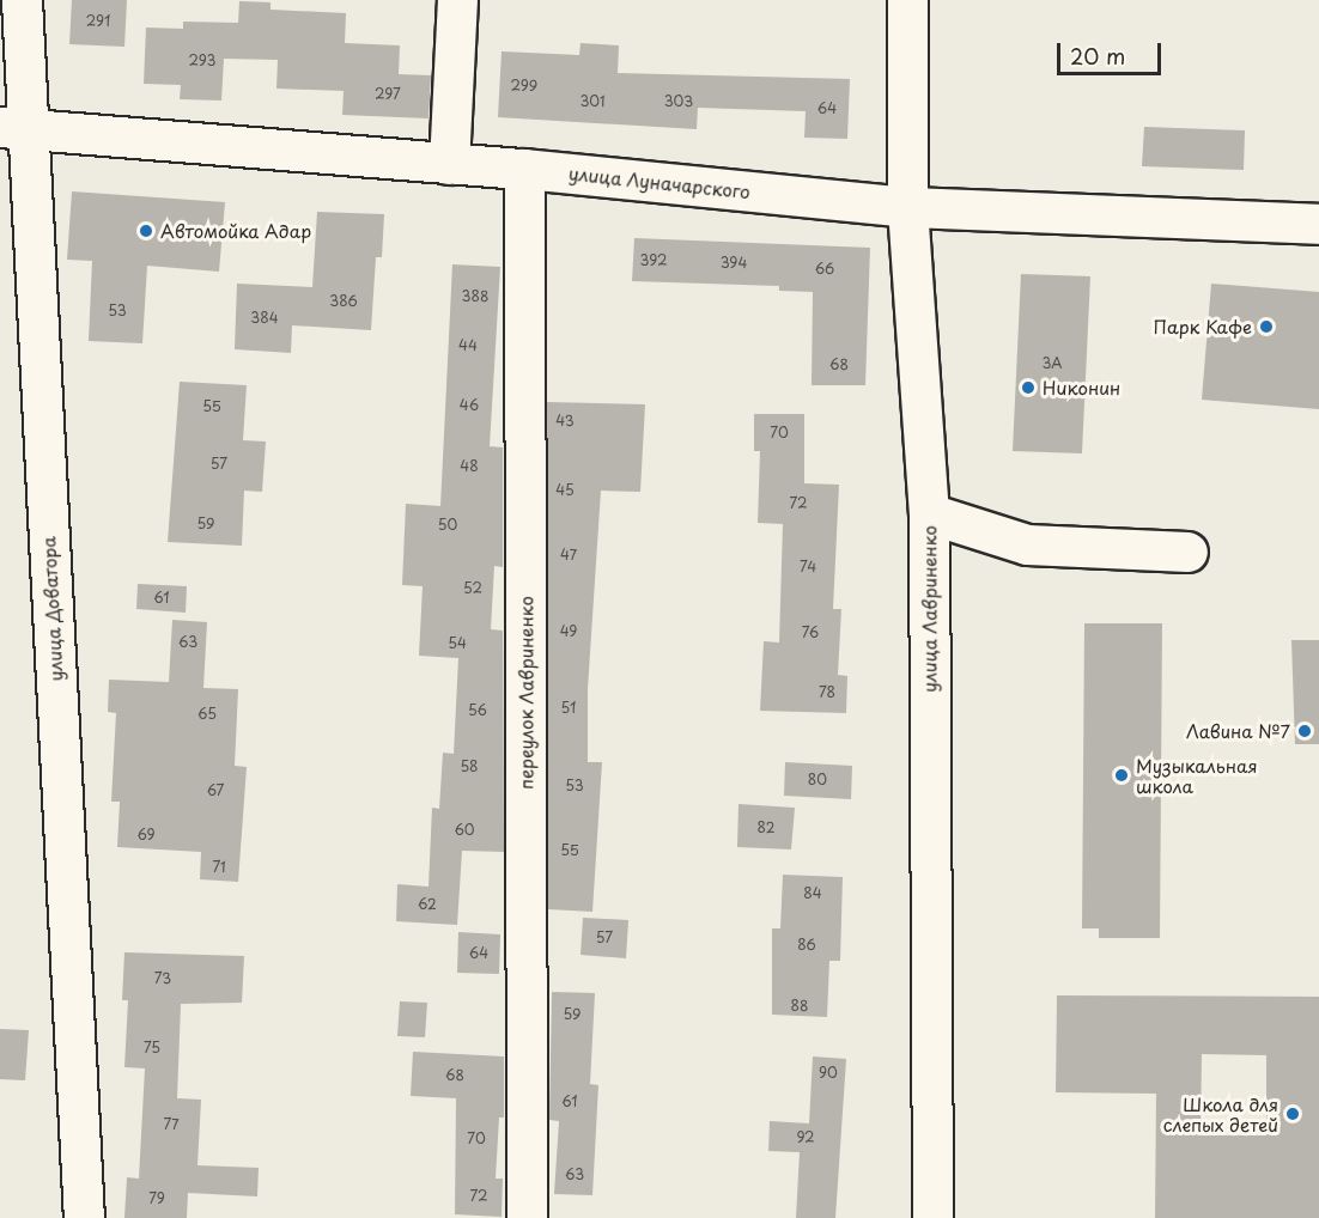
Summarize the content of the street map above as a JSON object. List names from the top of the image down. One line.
{"streets":{"main road":["улица Луначарского","улица Доватора","улица Лавриненко","переулок Лавриненко"]},"crossings":[["улица Луначарского","улица Доватора"],["улица Луначарского","улица Лавриненко"],["улица Луначарского","переулок Лавриненко"]],"places":["Автомойка Адар","Парк Кафе","Никонин","Лавина №7","Музыкальная школа","Школа для слепых детей"],"house_numbers":["291","293","299","297","301","303","64","392","394","66","388","386","53","384","44","3А","68","46","55","43","70","57","48","45","72","59","50","47","74","52","61","49","76","63","54","78","51","56","65","58","80","53","67","82","60","69","55","71","84","62","57","86","64","73","88","59","75","90","68","61","77","92","70","63","72","79"],"scale_bar":"20 m"}
